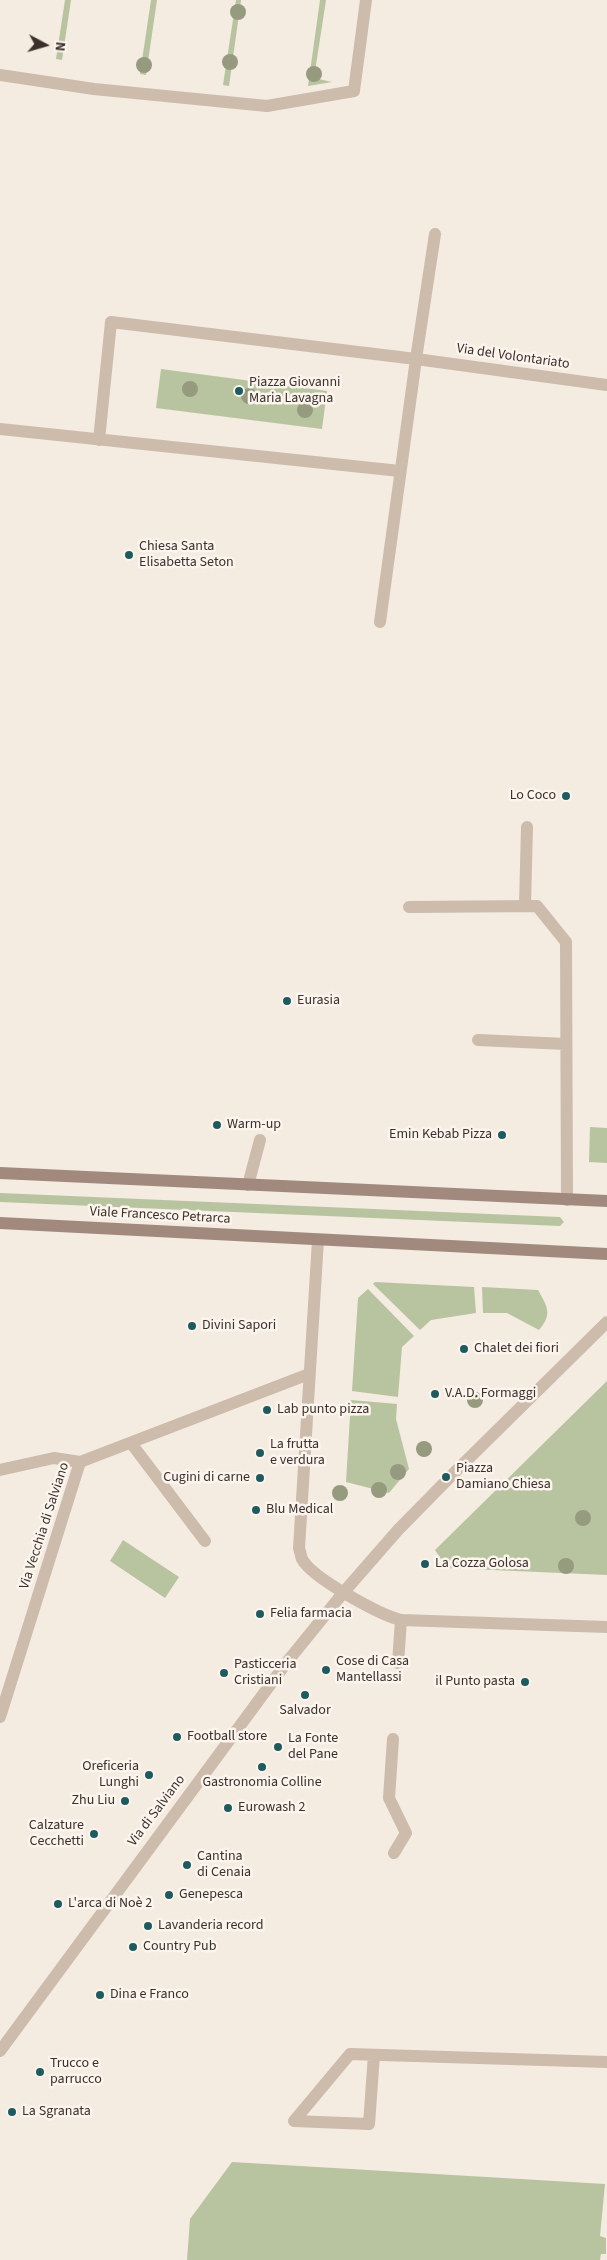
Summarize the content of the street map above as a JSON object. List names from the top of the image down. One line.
{"streets":{"main road":["Viale Francesco Petrarca"],"street":["Via del Volontariato","Via Vecchia di Salviano","Via di Salviano"]},"places":["Piazza Giovanni Maria Lavagna","Chiesa Santa Elisabetta Seton","Lo Coco","Eurasia","Warm-up","Emin Kebab Pizza","Divini Sapori","Chalet dei fiori","V.A.D. Formaggi","Lab punto pizza","La frutta e verdura","Piazza Damiano Chiesa","Cugini di carne","Blu Medical","La Cozza Golosa","Felia farmacia","Cose di Casa Mantellassi","Pasticceria Cristiani","il Punto pasta","Salvador","Football store","La Fonte del Pane","Gastronomia Colline","Oreficeria Lunghi","Zhu Liu","Eurowash 2","Calzature Cecchetti","Cantina di Cenaia","Genepesca","L'arca di Noè 2","Lavanderia record","Country Pub","Dina e Franco","Trucco e parrucco","La Sgranata"],"north":"right"}
